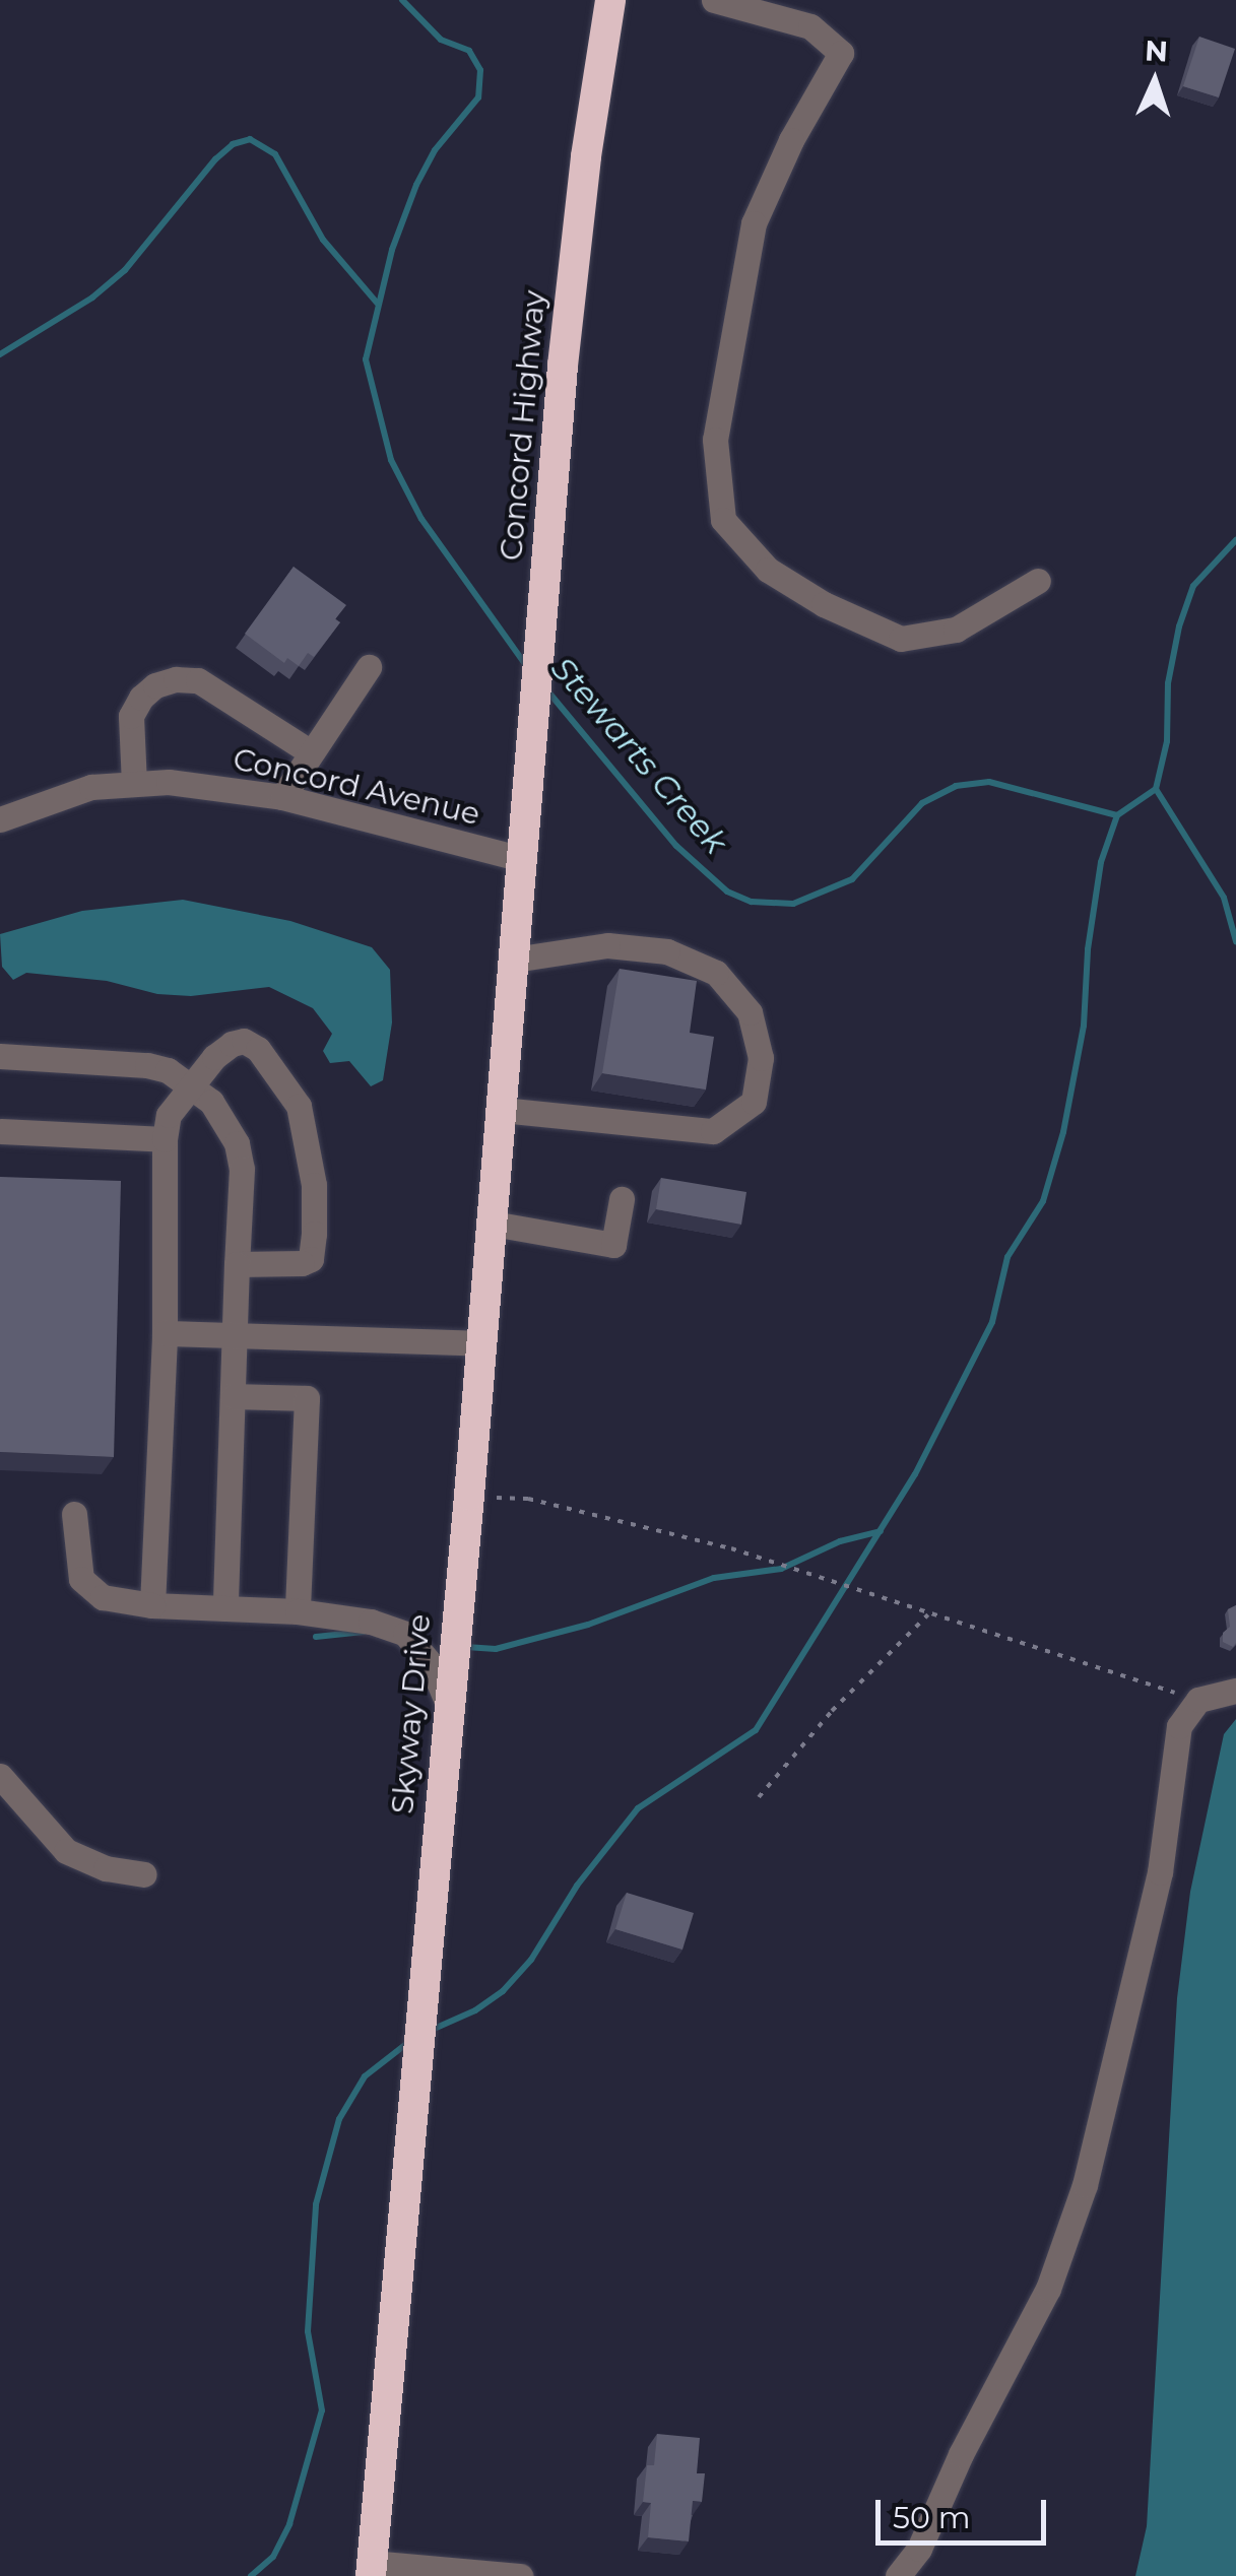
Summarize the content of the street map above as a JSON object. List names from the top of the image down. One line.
{"streets":{"highway":["Concord Highway","Skyway Drive"],"street":["Concord Avenue"]},"crossings":[["Concord Highway","Concord Avenue"],["Concord Highway","Skyway Drive"],["Concord Avenue","Skyway Drive"]],"water":["Stewarts Creek"],"scale_bar":"50 m","north":"top"}
